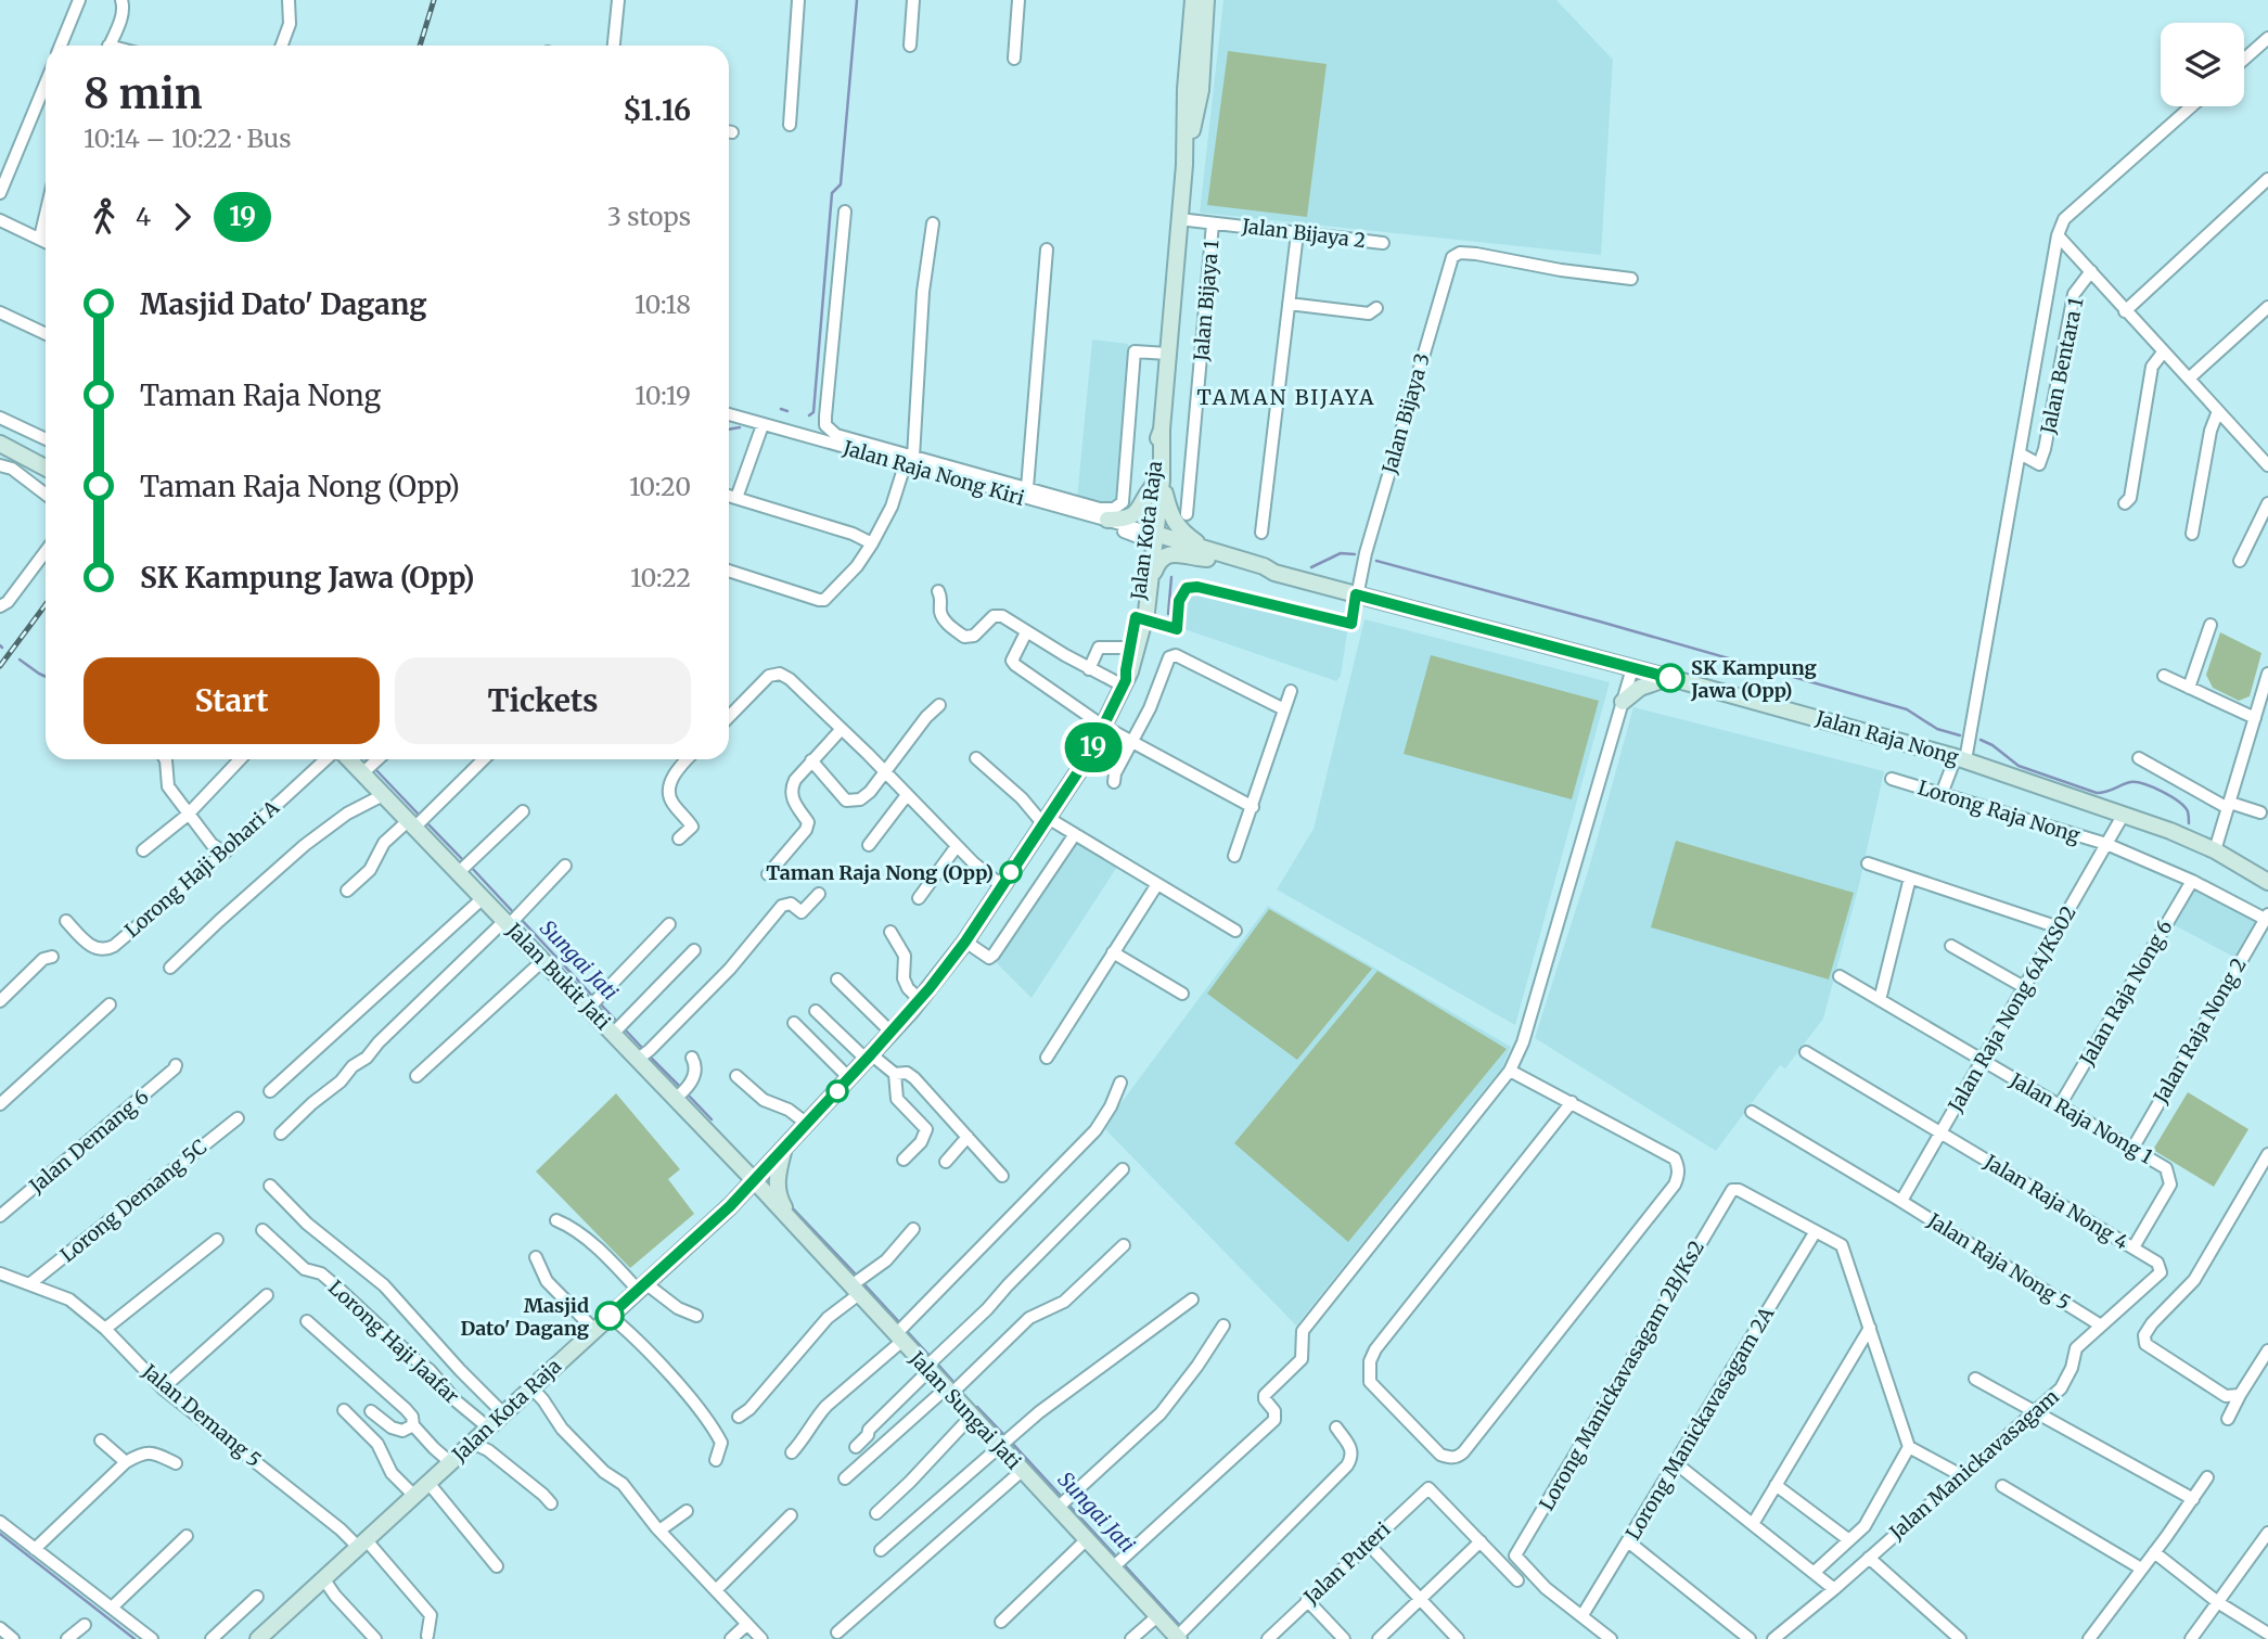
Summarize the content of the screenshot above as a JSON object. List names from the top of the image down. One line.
{"streets":{"main road":["Jalan Kota Raja","Jalan Raja Nong","Jalan Bukit Jati","Jalan Sungai Jati"],"street":["Jalan Bijaya 2","Jalan Bijaya 1","Jalan Bentara 1","Jalan Bijaya 3","Jalan Raja Nong Kiri","Lorong Raja Nong","Lorong Haji Bohari A","Jalan Raja Nong 6","Jalan Raja Nong 6A/KS02","Jalan Raja Nong 2","Jalan Raja Nong 1","Jalan Demang 6","Lorong Demang 5C","Jalan Raja Nong 4","Jalan Raja Nong 5","Lorong Haji Jaafar","Lorong Manickavasagam 2B/Ks2","Jalan Demang 5","Lorong Manickavasagam 2A","Jalan Manickavasagam","Jalan Puteri"]},"crossings":[["Jalan Bijaya 2","Jalan Bijaya 1"],["Jalan Bijaya 2","Jalan Kota Raja"],["Jalan Bijaya 3","Jalan Raja Nong"],["Jalan Raja Nong Kiri","Jalan Kota Raja"],["Jalan Raja Nong Kiri","Jalan Raja Nong"],["Jalan Kota Raja","Jalan Raja Nong"],["Jalan Kota Raja","Jalan Bukit Jati"],["Jalan Kota Raja","Lorong Haji Jaafar"],["Jalan Kota Raja","Jalan Sungai Jati"],["Jalan Kota Raja","Jalan Demang 5"],["Jalan Raja Nong","Jalan Raja Nong 6A/KS02"],["Lorong Raja Nong","Jalan Raja Nong 6"],["Lorong Raja Nong","Jalan Raja Nong 6A/KS02"],["Jalan Bukit Jati","Jalan Sungai Jati"],["Jalan Raja Nong 6","Jalan Raja Nong 1"],["Jalan Raja Nong 6A/KS02","Jalan Raja Nong 1"],["Jalan Raja Nong 6A/KS02","Jalan Raja Nong 4"],["Jalan Raja Nong 6A/KS02","Jalan Raja Nong 5"],["Jalan Raja Nong 2","Jalan Raja Nong 1"],["Jalan Raja Nong 1","Jalan Raja Nong 4"],["Lorong Demang 5C","Jalan Demang 5"],["Jalan Raja Nong 4","Jalan Manickavasagam"],["Jalan Raja Nong 5","Jalan Manickavasagam"],["Lorong Manickavasagam 2B/Ks2","Lorong Manickavasagam 2A"]],"districts":["TAMAN BIJAYA"],"water":["Sungai Jati"],"places":["SK Kampung Jawa (Opp)","Taman Raja Nong (Opp)","Masjid Dato' Dagang"],"lines":["bus line 19"],"page":{"on_map":"19","heading":["8 min","10:14 – 10:22 · Bus","$1.16"],"legs":["4","19","3 stops"],"list":[{"name":"Masjid Dato' Dagang","value":"10:18"},{"name":"Taman Raja Nong","value":"10:19"},{"name":"Taman Raja Nong (Opp)","value":"10:20"},{"name":"SK Kampung Jawa (Opp)","value":"10:22"}],"buttons":["Start","Tickets"]}}
